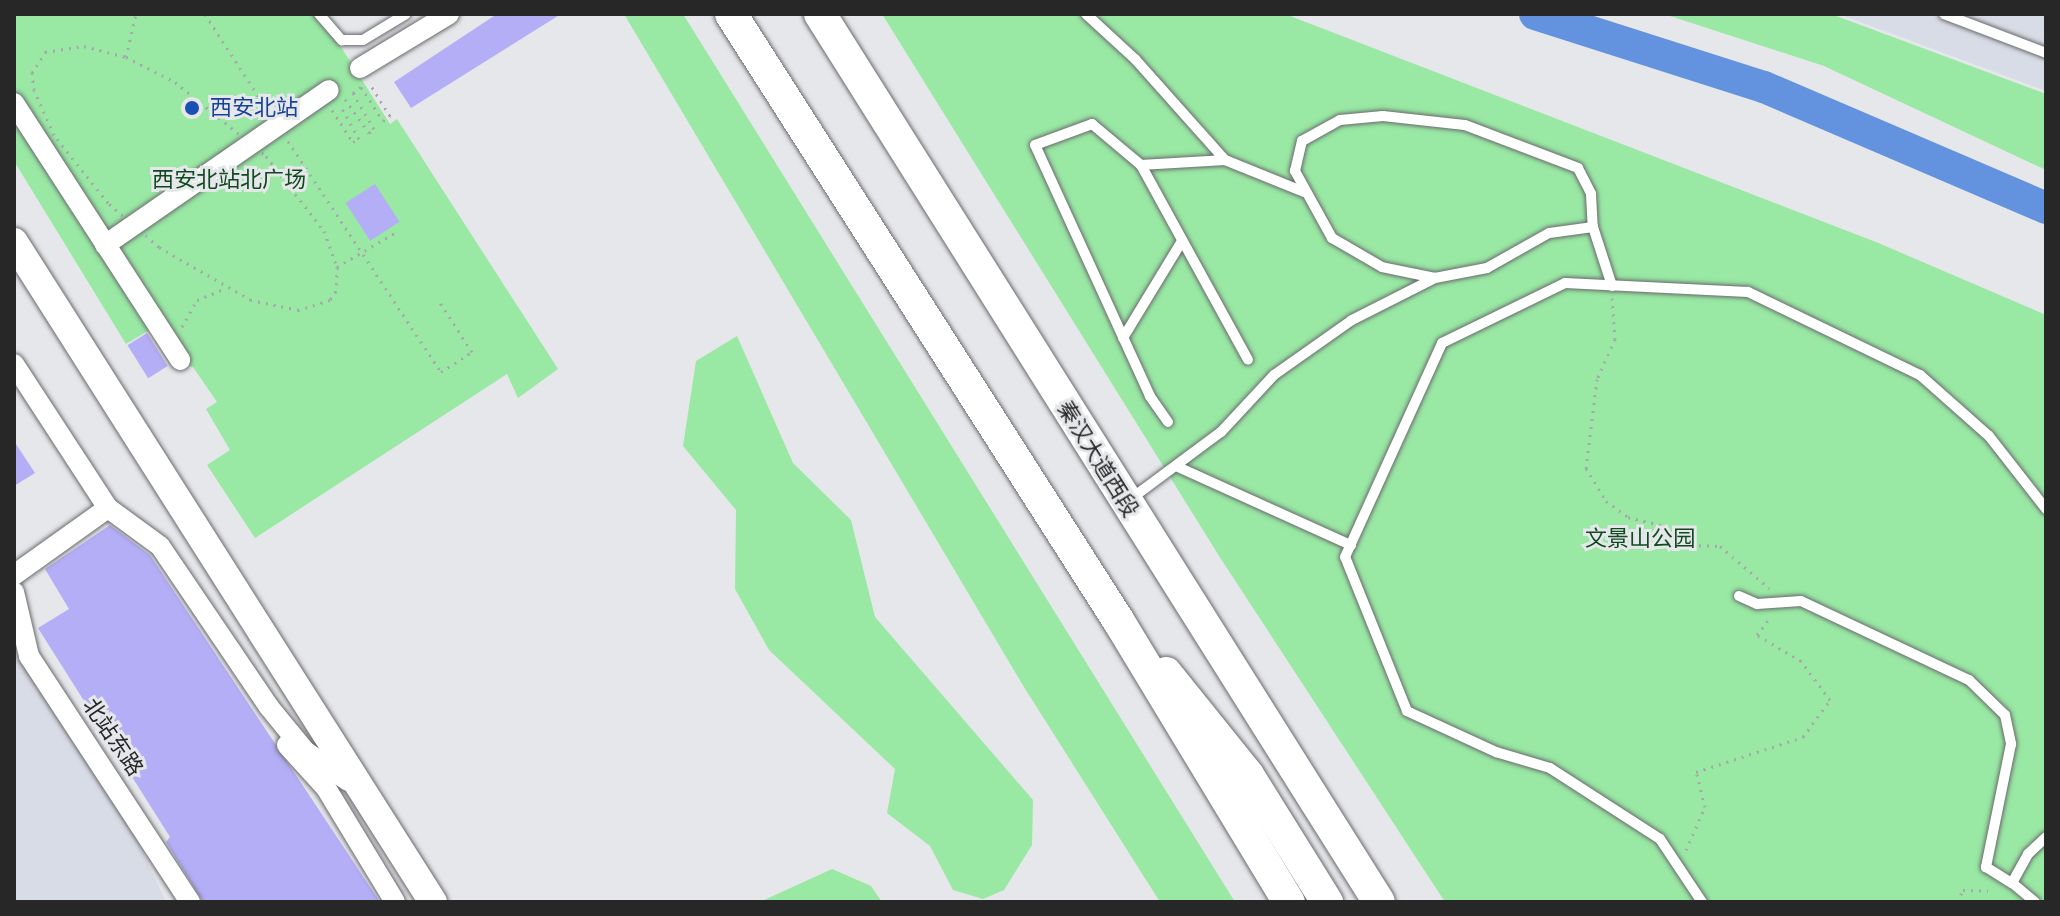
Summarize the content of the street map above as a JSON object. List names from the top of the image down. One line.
{"streets":{"main road":["秦汉大道西段"],"street":["北站东路"]},"parks":["西安北站北广场","文景山公园"],"places":["西安北站"]}
